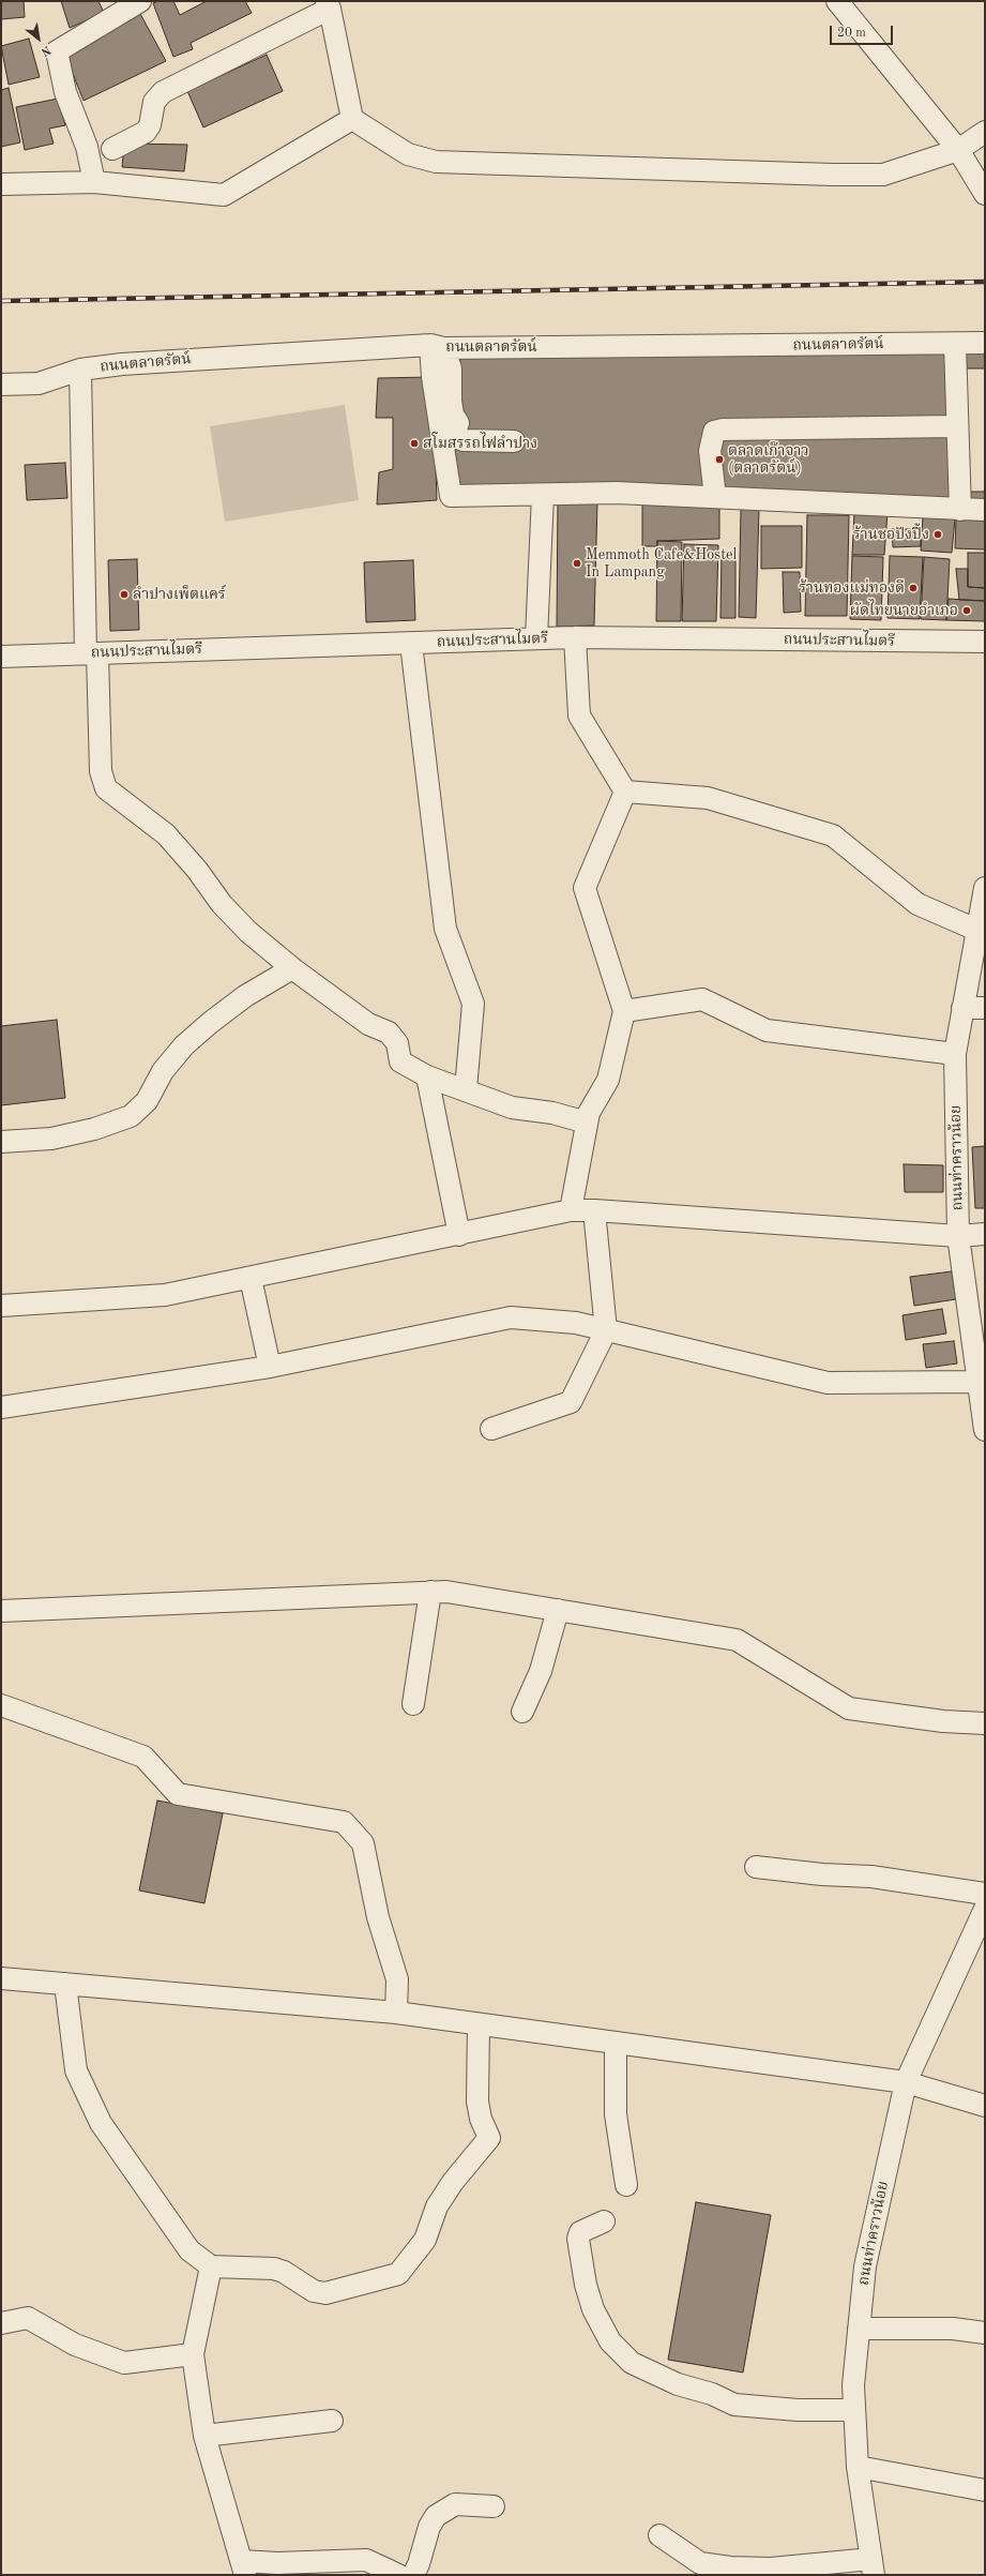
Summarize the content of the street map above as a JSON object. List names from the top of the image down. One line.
{"streets":{"street":["ถนนตลาดรัตน์","ถนนประสานไมตรี","ถนนท่าคราวน้อย"]},"places":["สโมสรรถไฟลำปาง","ตลาดเก๊าจาว (ตลาดรัตน์)","ร้านชอปังปิ้ง","Memmoth Cafe&Hostel In Lampang","ร้านทองแม่ทองดี","ลำปางเพ็ตแคร์","ผัดไทยนายอำเภอ"],"scale_bar":"20 m","north":"bottom right"}
